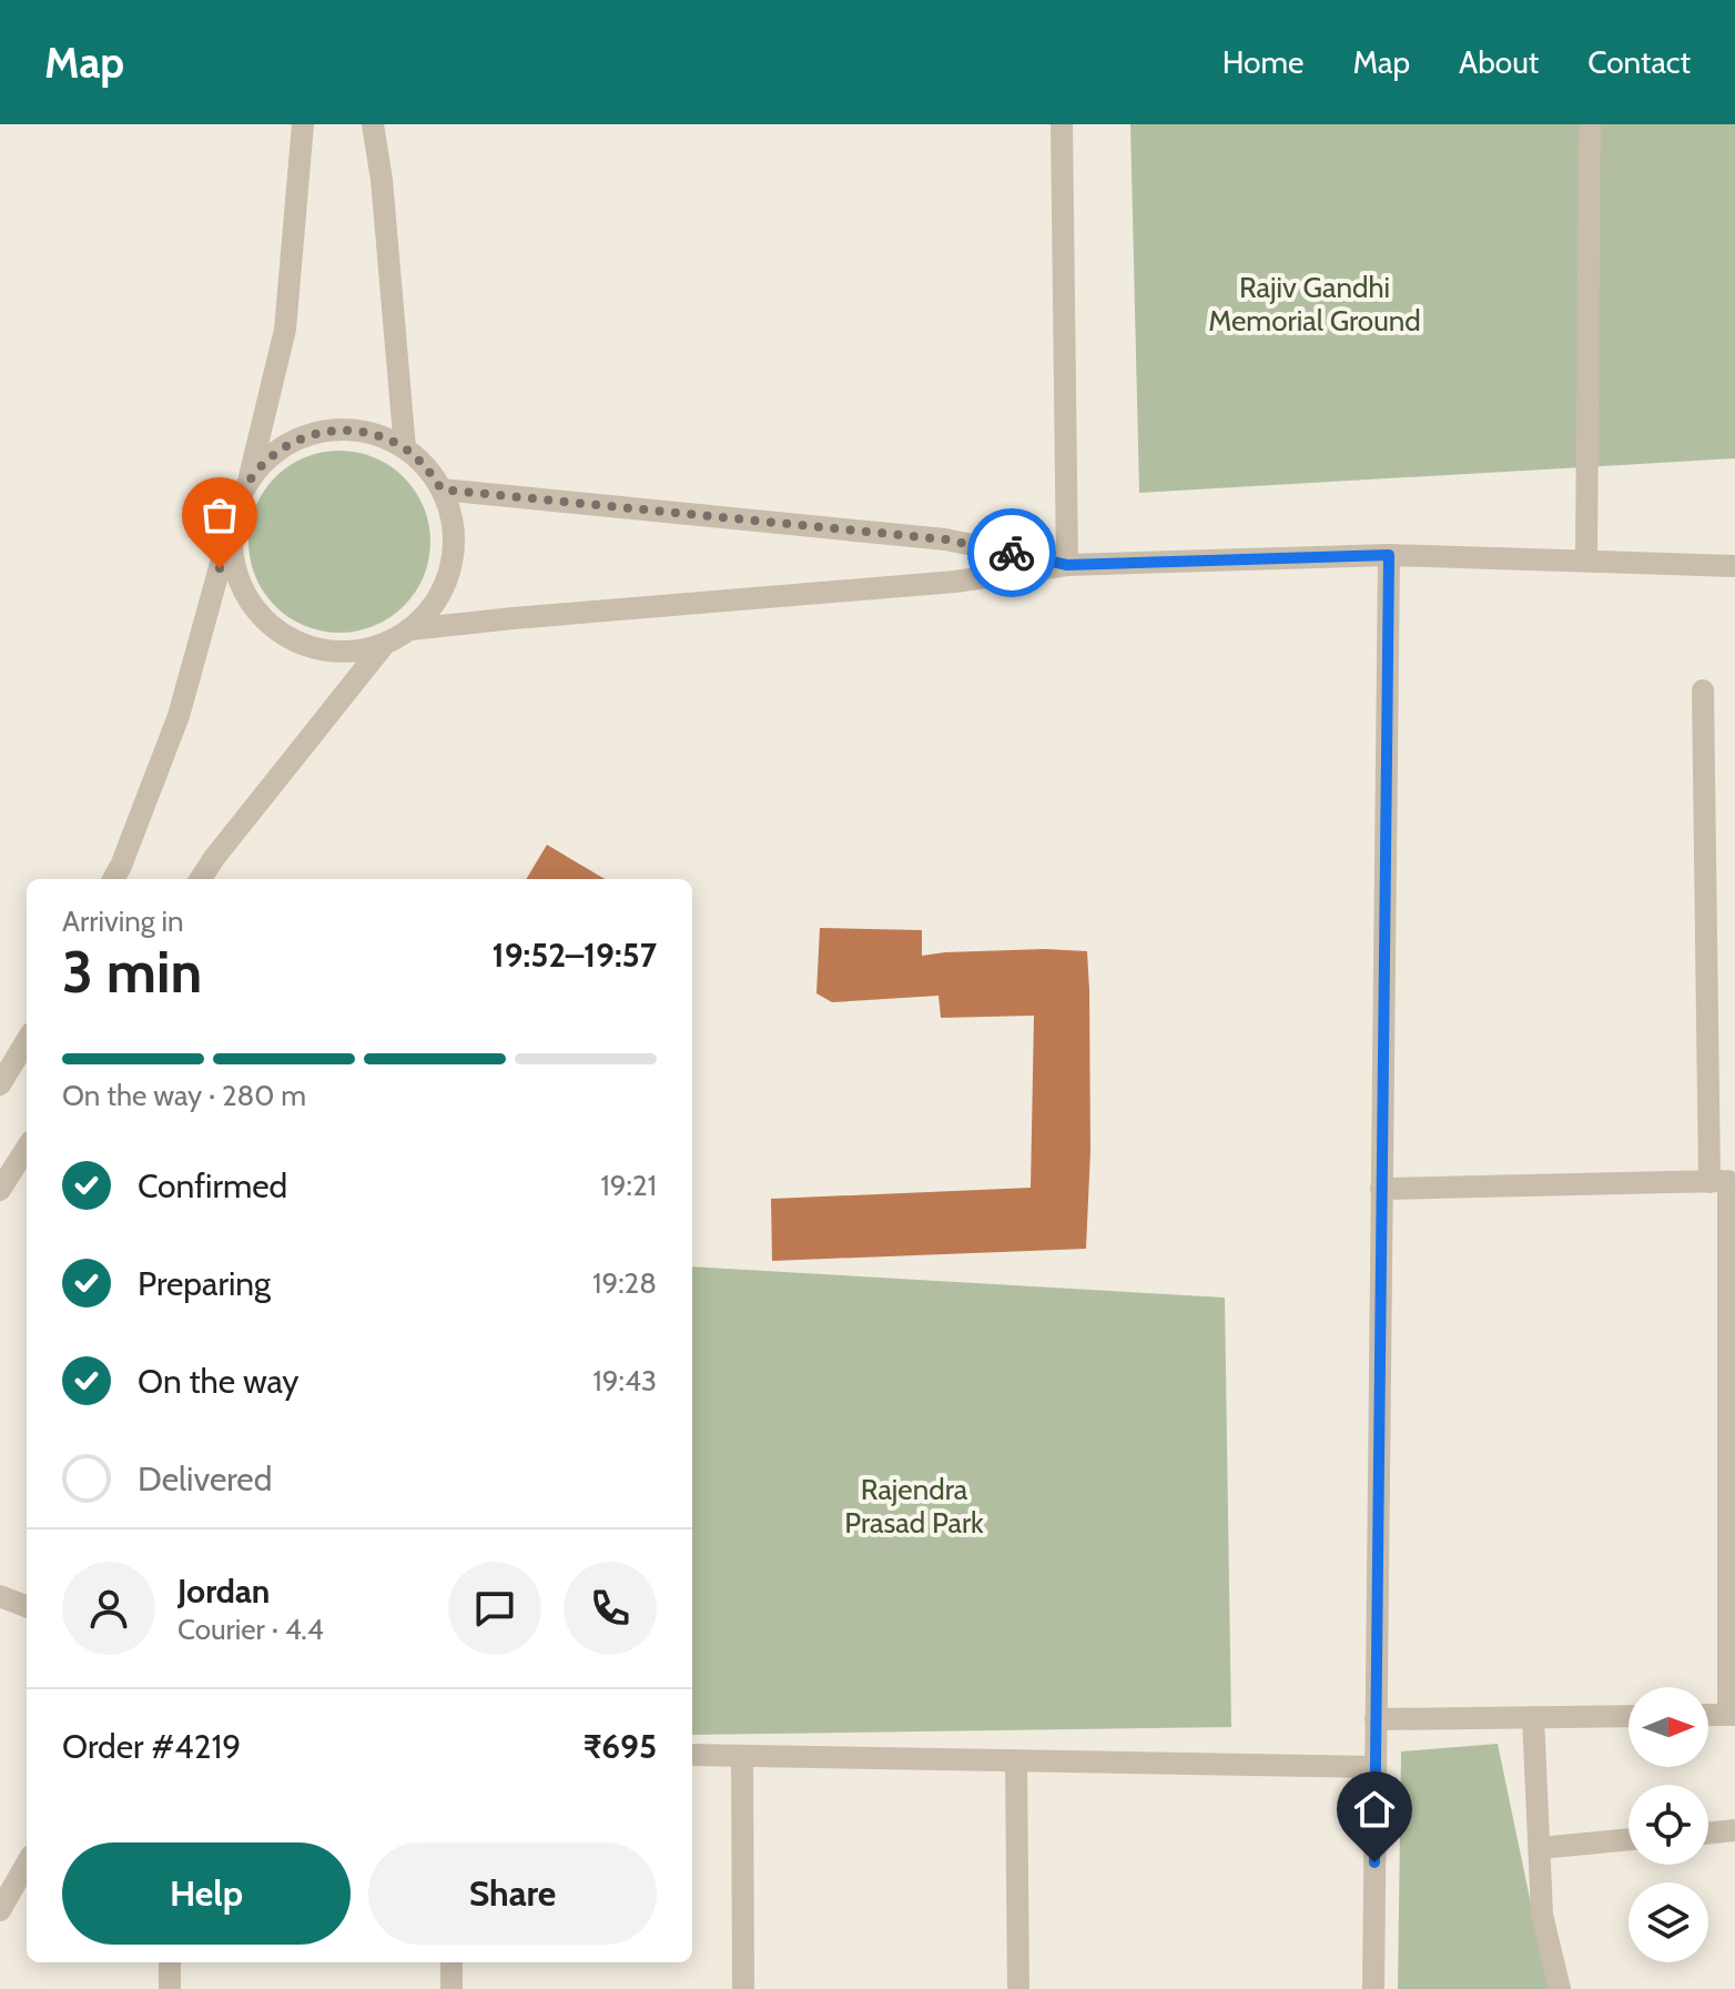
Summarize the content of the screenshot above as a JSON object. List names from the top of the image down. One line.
{"parks":["Rajiv Gandhi Memorial Ground","Rajendra Prasad Park"],"north":"right","page":{"header":"Map","nav":["Home","Map","About","Contact"],"heading":["3 min","Arriving in","19:52–19:57"],"panel":["Jordan","Courier · 4.4","Order #4219","₹695"],"bar":"On the way · 280 m","list":[["Confirmed","19:21"],["Preparing","19:28"],["On the way","19:43"],"Delivered"],"buttons":["Help","Share"]}}
